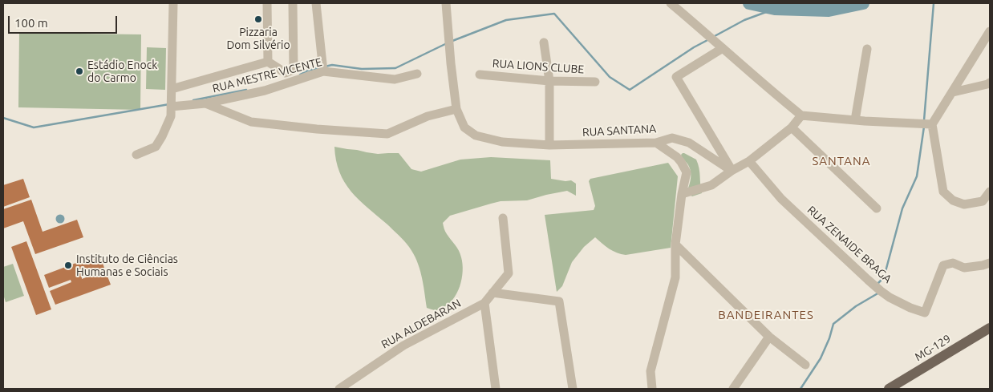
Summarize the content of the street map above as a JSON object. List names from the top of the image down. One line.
{"streets":{"main road":["MG-129"],"street":["RUA LIONS CLUBE","RUA MESTRE VICENTE","RUA SANTANA","RUA ZENAIDE BRAGA","RUA ALDEBARAN"]},"districts":["SANTANA","BANDEIRANTES"],"places":["Pizzaria Dom Silvério","Estádio Enock do Carmo","Instituto de Ciências Humanas e Sociais"],"scale_bar":"100 m"}
